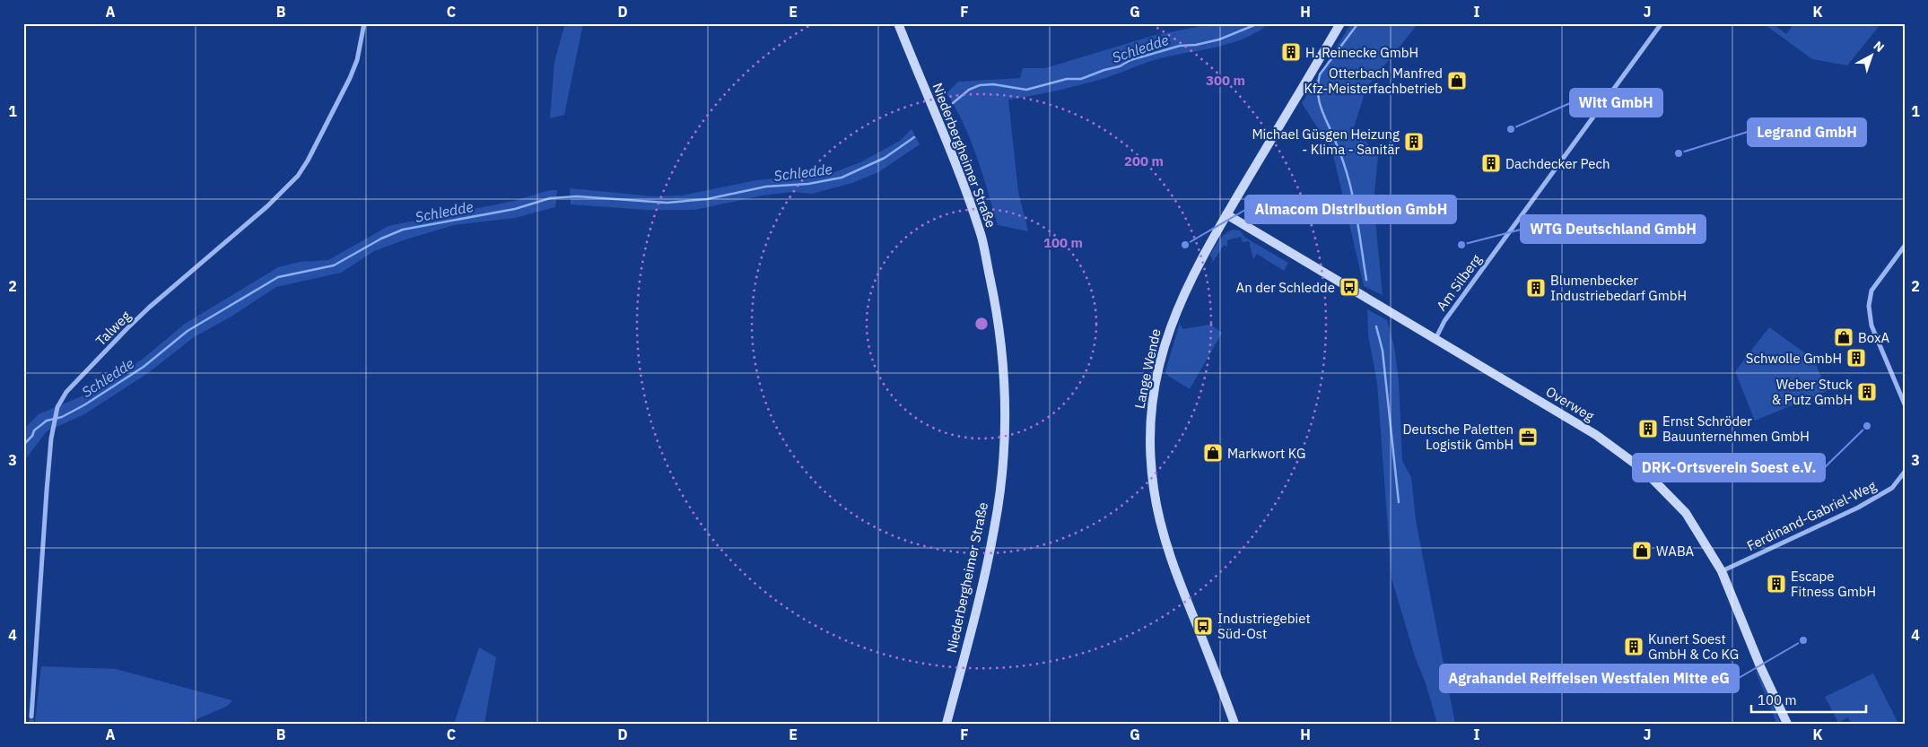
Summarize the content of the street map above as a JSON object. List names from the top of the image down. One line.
{"streets":{"street":["Niederbergheimer Straße","Am Silberg","Talweg","Lange Wende","Overweg","Ferdinand-Gabriel-Weg"]},"crossings":[["Am Silberg","Overweg"],["Lange Wende","Overweg"],["Overweg","Ferdinand-Gabriel-Weg"]],"water":["Schledde"],"places":{"building":["H. Reinecke GmbH","Michael Güsgen Heizung - Klima - Sanitär","Dachdecker Pech","Blumenbecker Industriebedarf GmbH","Schwolle GmbH","Weber Stuck & Putz GmbH","Ernst Schröder Bauunternehmen GmbH","Escape Fitness GmbH","Kunert Soest GmbH & Co KG"],"shop":["Otterbach Manfred Kfz-Meisterfachbetrieb","BoxA","Markwort KG","WABA"],"other":["Witt GmbH","Legrand GmbH","Almacom Distribution GmbH","WTG Deutschland GmbH","DRK-Ortsverein Soest e.V.","Agrahandel Reiffeisen Westfalen Mitte eG"],"bus stop":["An der Schledde","Industriegebiet Süd-Ost"],"office":["Deutsche Paletten Logistik GmbH"]},"scale_bar":"100 m","north":"top right","grid":{"columns":["A","B","C","D","E","F","G","H","I","J","K"],"rows":["1","2","3","4"]},"rings":["300 m","200 m","100 m"]}
